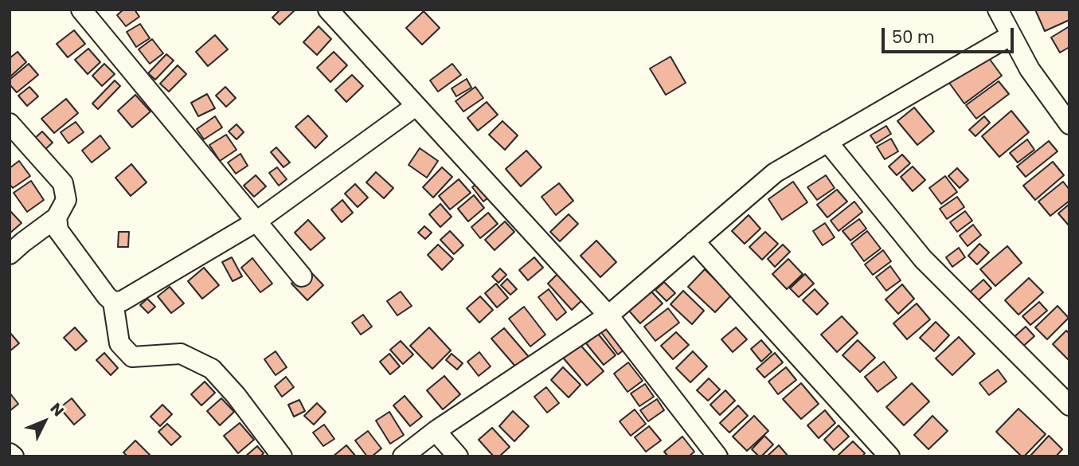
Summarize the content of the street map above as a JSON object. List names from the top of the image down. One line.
{"scale_bar":"50 m","north":"top right"}
